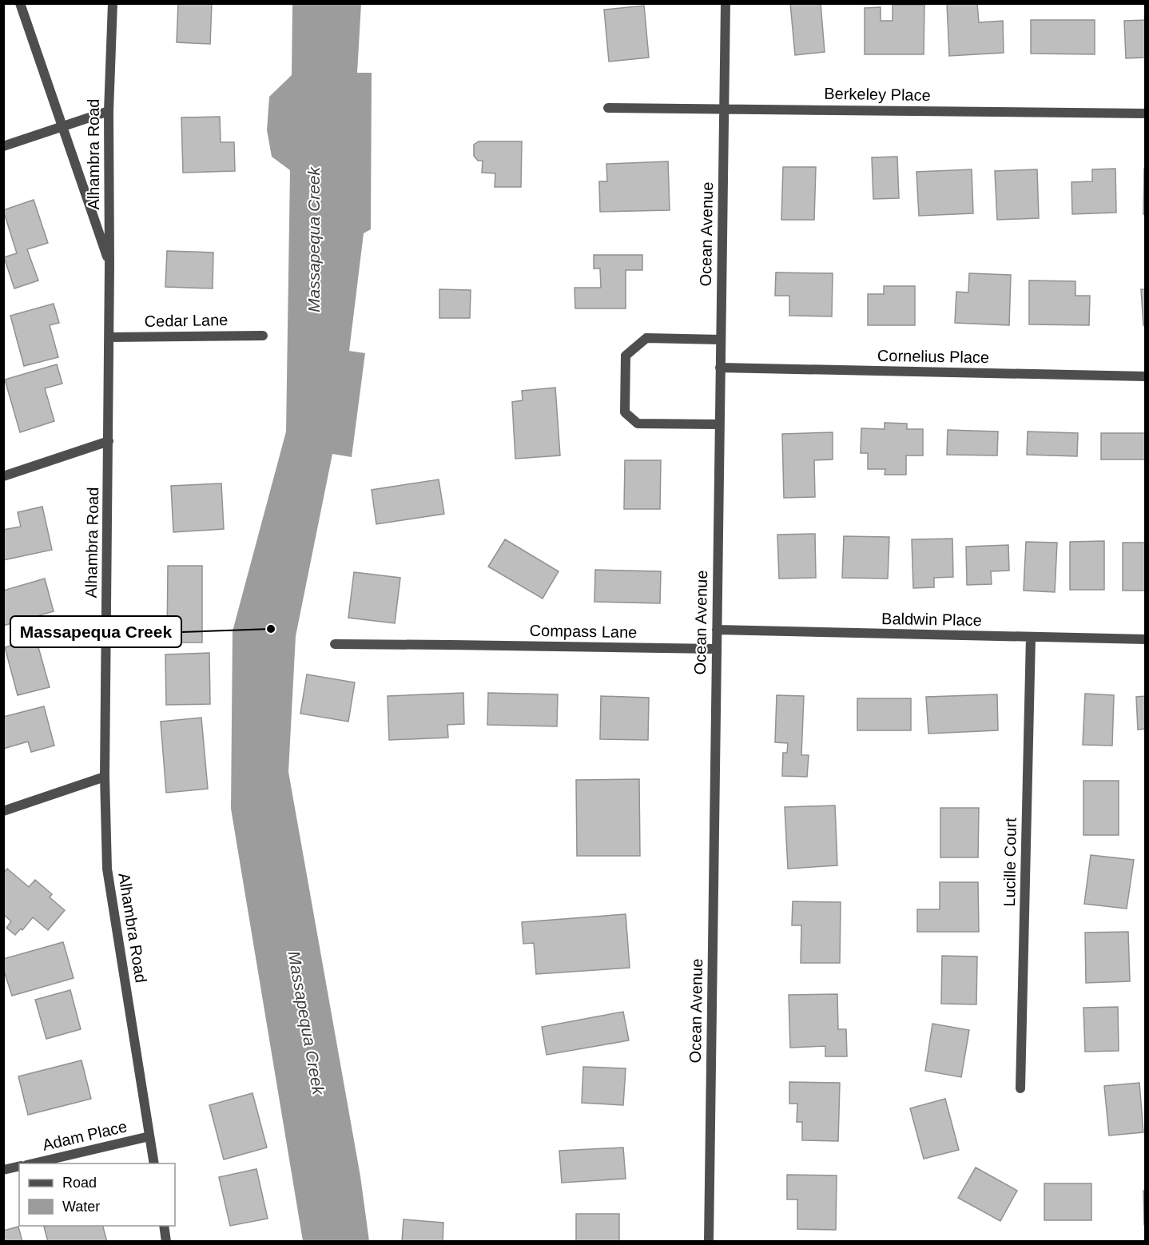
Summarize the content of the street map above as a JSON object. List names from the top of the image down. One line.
{"streets":{"street":["Berkeley Place","Alhambra Road","Ocean Avenue","Cedar Lane","Cornelius Place","Baldwin Place","Compass Lane","Lucille Court","Adam Place"]},"crossings":[["Berkeley Place","Ocean Avenue"],["Alhambra Road","Cedar Lane"],["Alhambra Road","Adam Place"],["Ocean Avenue","Cornelius Place"],["Ocean Avenue","Baldwin Place"],["Ocean Avenue","Compass Lane"],["Baldwin Place","Lucille Court"]],"water":["Massapequa Creek"],"places":["Massapequa Creek"],"legend":["Road","Water"]}
